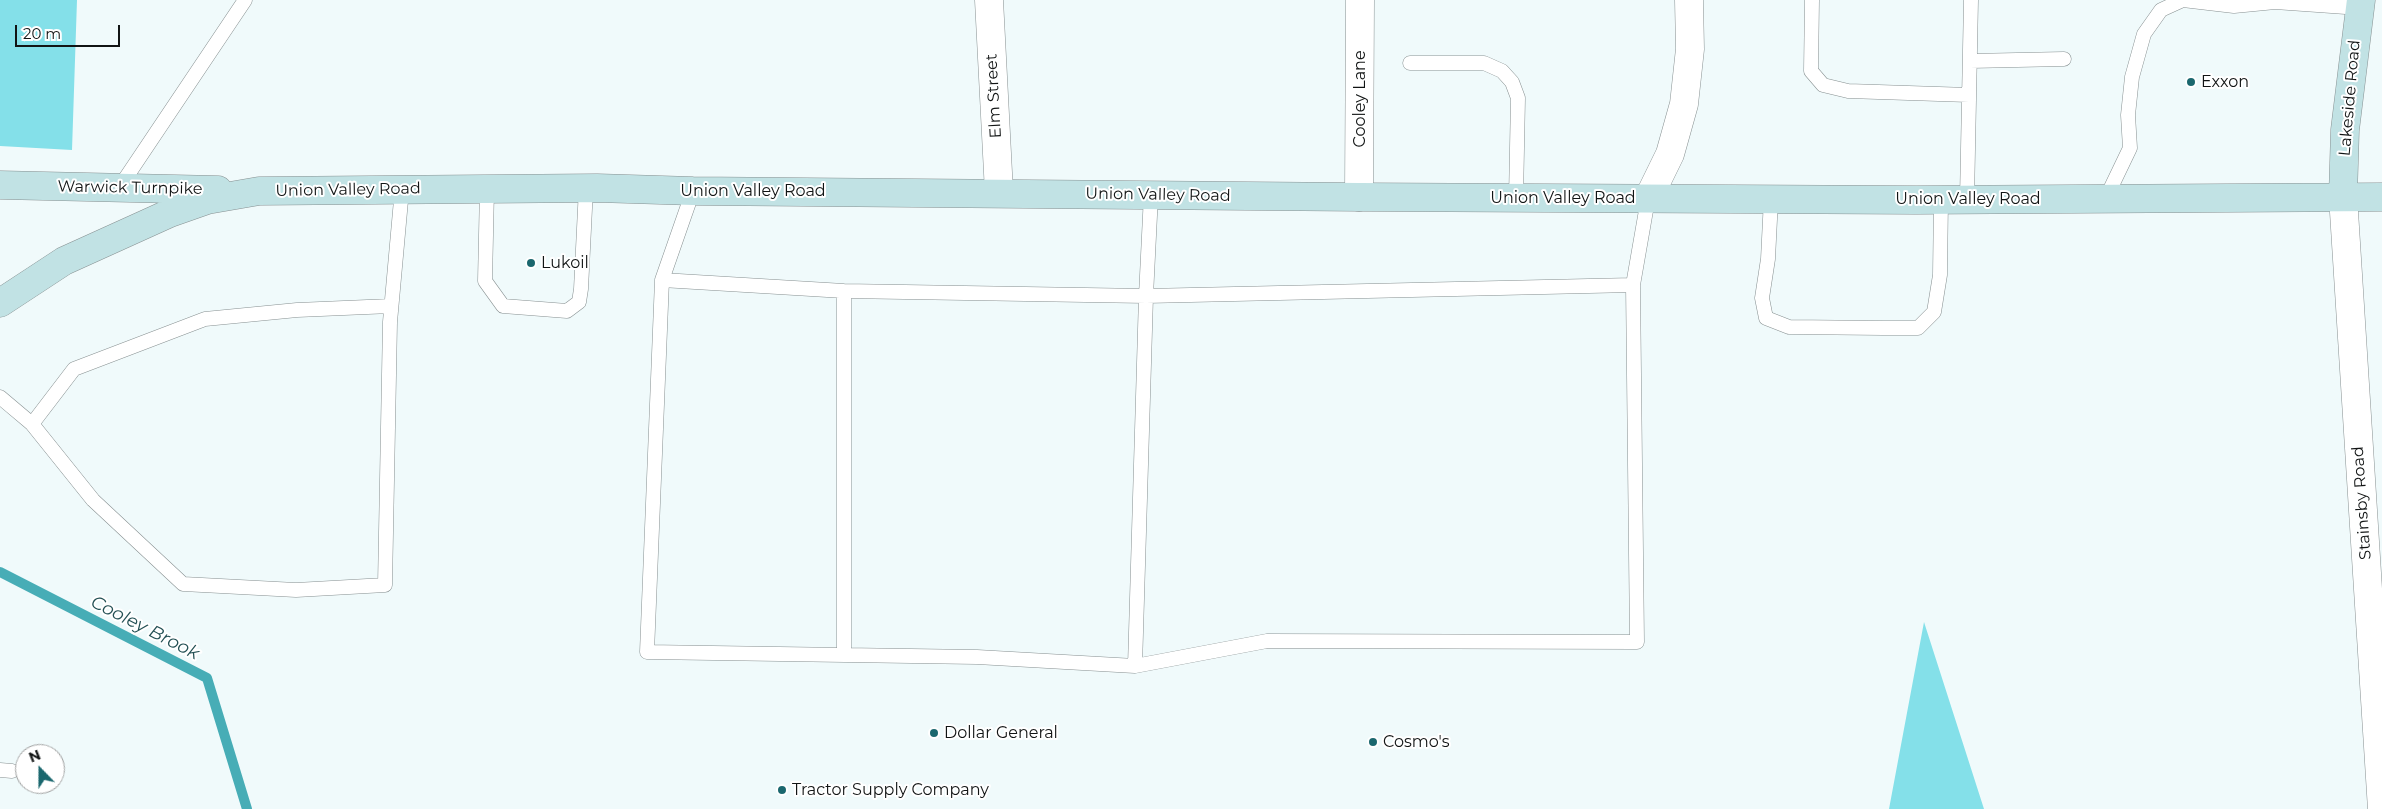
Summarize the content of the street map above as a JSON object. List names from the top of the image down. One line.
{"streets":{"main road":["Lakeside Road","Warwick Turnpike","Union Valley Road"],"street":["Elm Street","Cooley Lane","Stainsby Road"]},"crossings":[["Elm Street","Union Valley Road"],["Lakeside Road","Union Valley Road"],["Lakeside Road","Stainsby Road"],["Cooley Lane","Union Valley Road"],["Warwick Turnpike","Union Valley Road"],["Union Valley Road","Stainsby Road"]],"water":["Cooley Brook"],"places":["Exxon","Lukoil","Dollar General","Cosmo's","Tractor Supply Company"],"scale_bar":"20 m","north":"top"}
